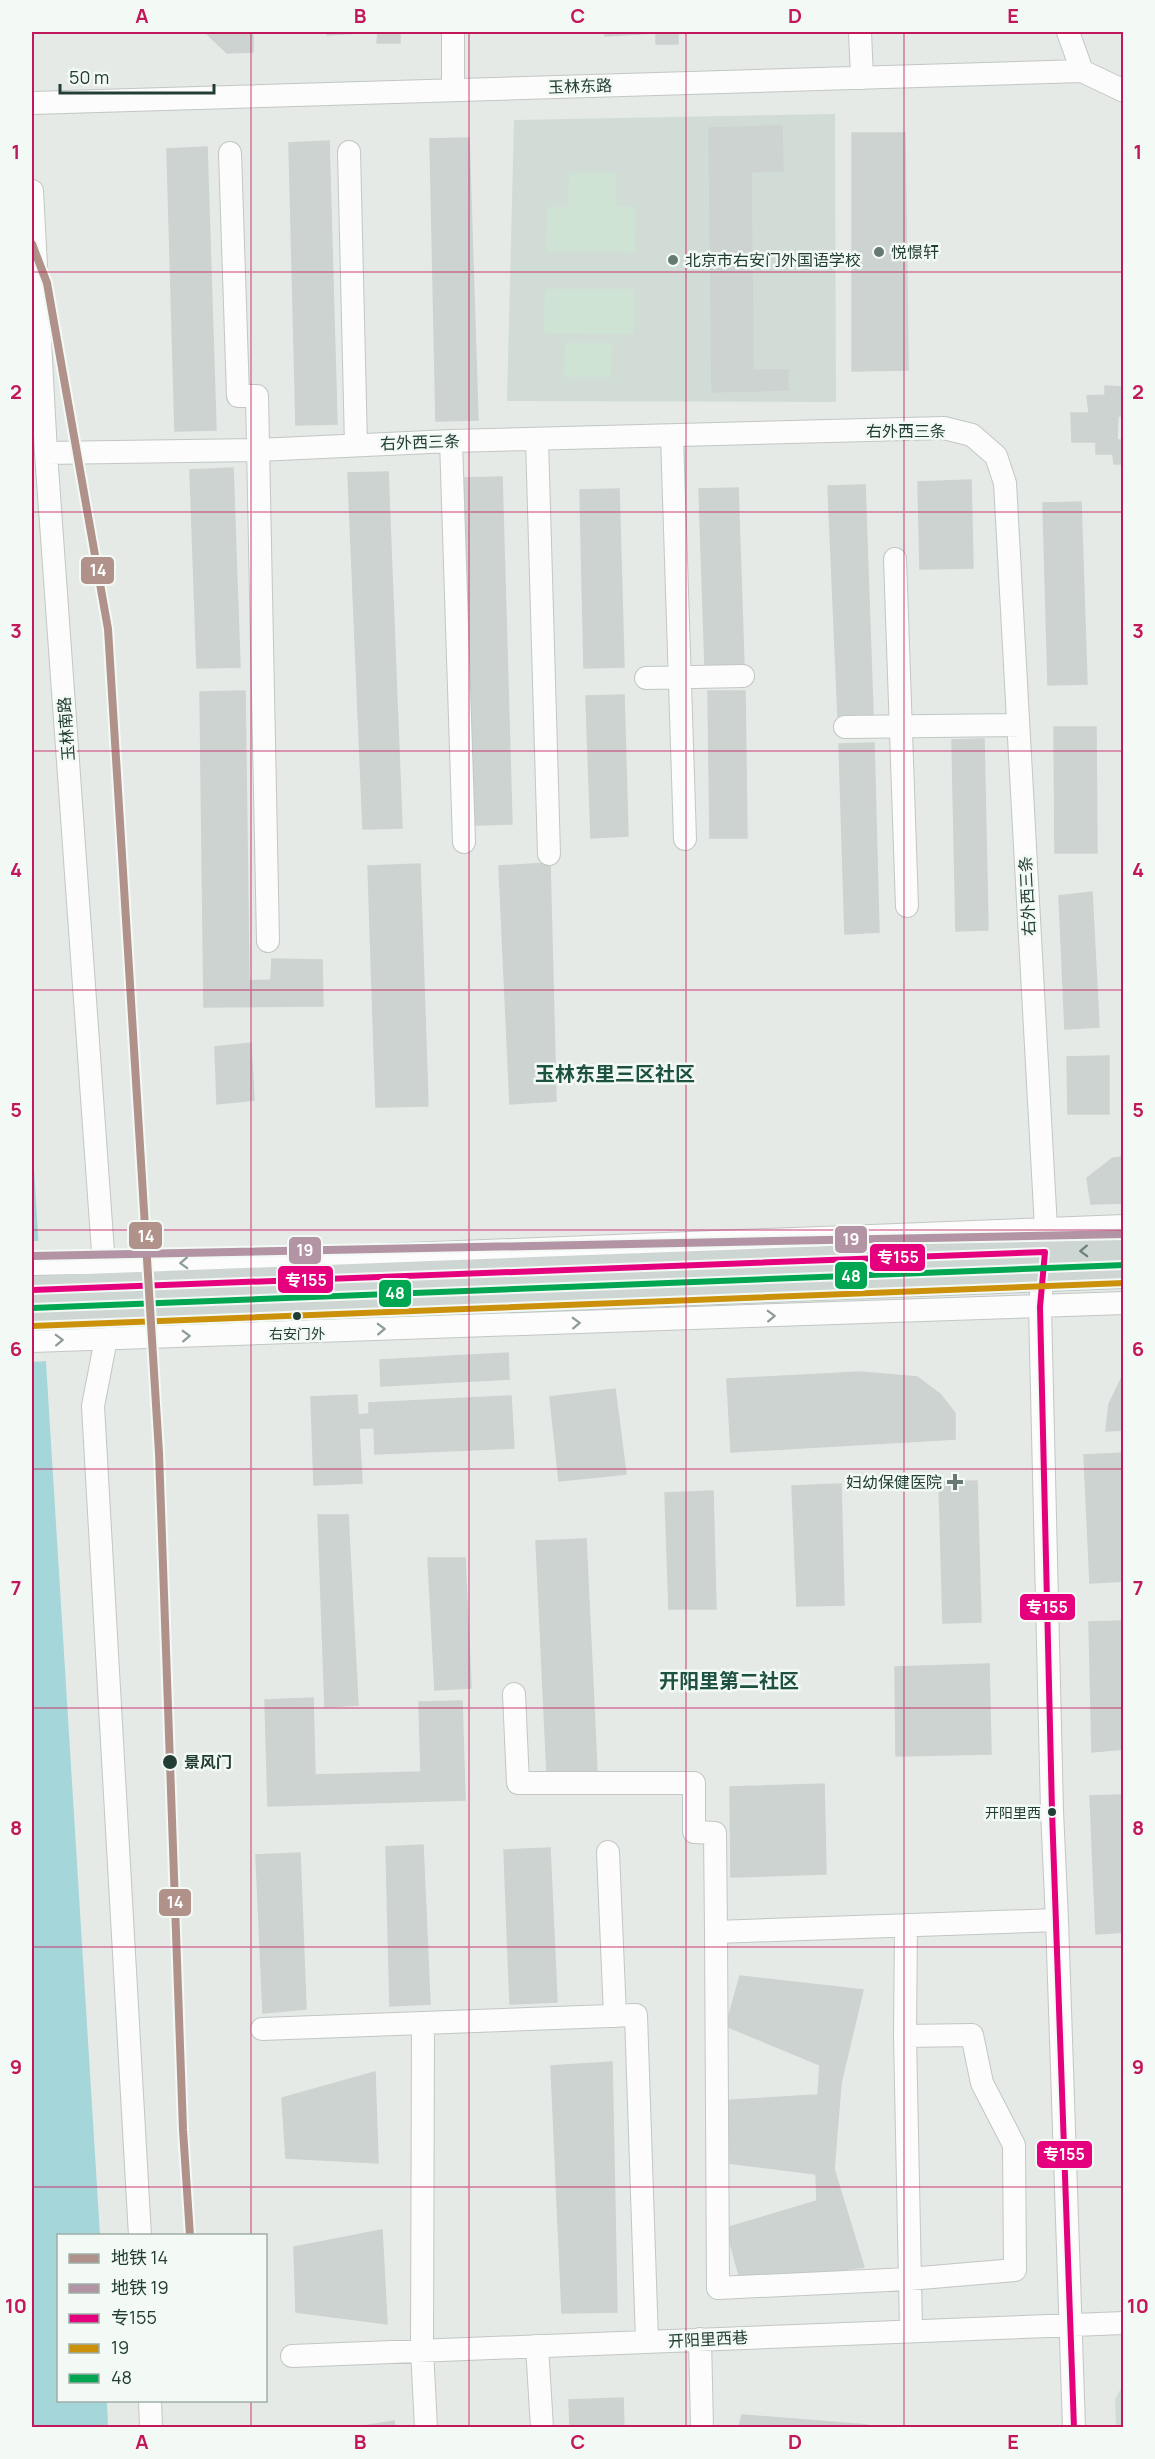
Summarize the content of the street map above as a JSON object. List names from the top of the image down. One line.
{"streets":{"street":["玉林东路","右外西三条","玉林南路","开阳里西巷"]},"crossings":[["右外西三条","玉林南路"],["右外西三条","开阳里西巷"]],"districts":["玉林东里三区社区","开阳里第二社区"],"places":{"other":["悦憬轩","北京市右安门外国语学校","右安门外","景风门","开阳里西"],"health":["妇幼保健医院"]},"lines":["metro line 14","metro line 19","transit line 专155","transit line 48","transit line 19"],"legend":["地铁 14","地铁 19","专155","19","48"],"scale_bar":"50 m","grid":{"columns":["A","B","C","D","E"],"rows":["1","2","3","4","5","6","7","8","9","10"]}}
